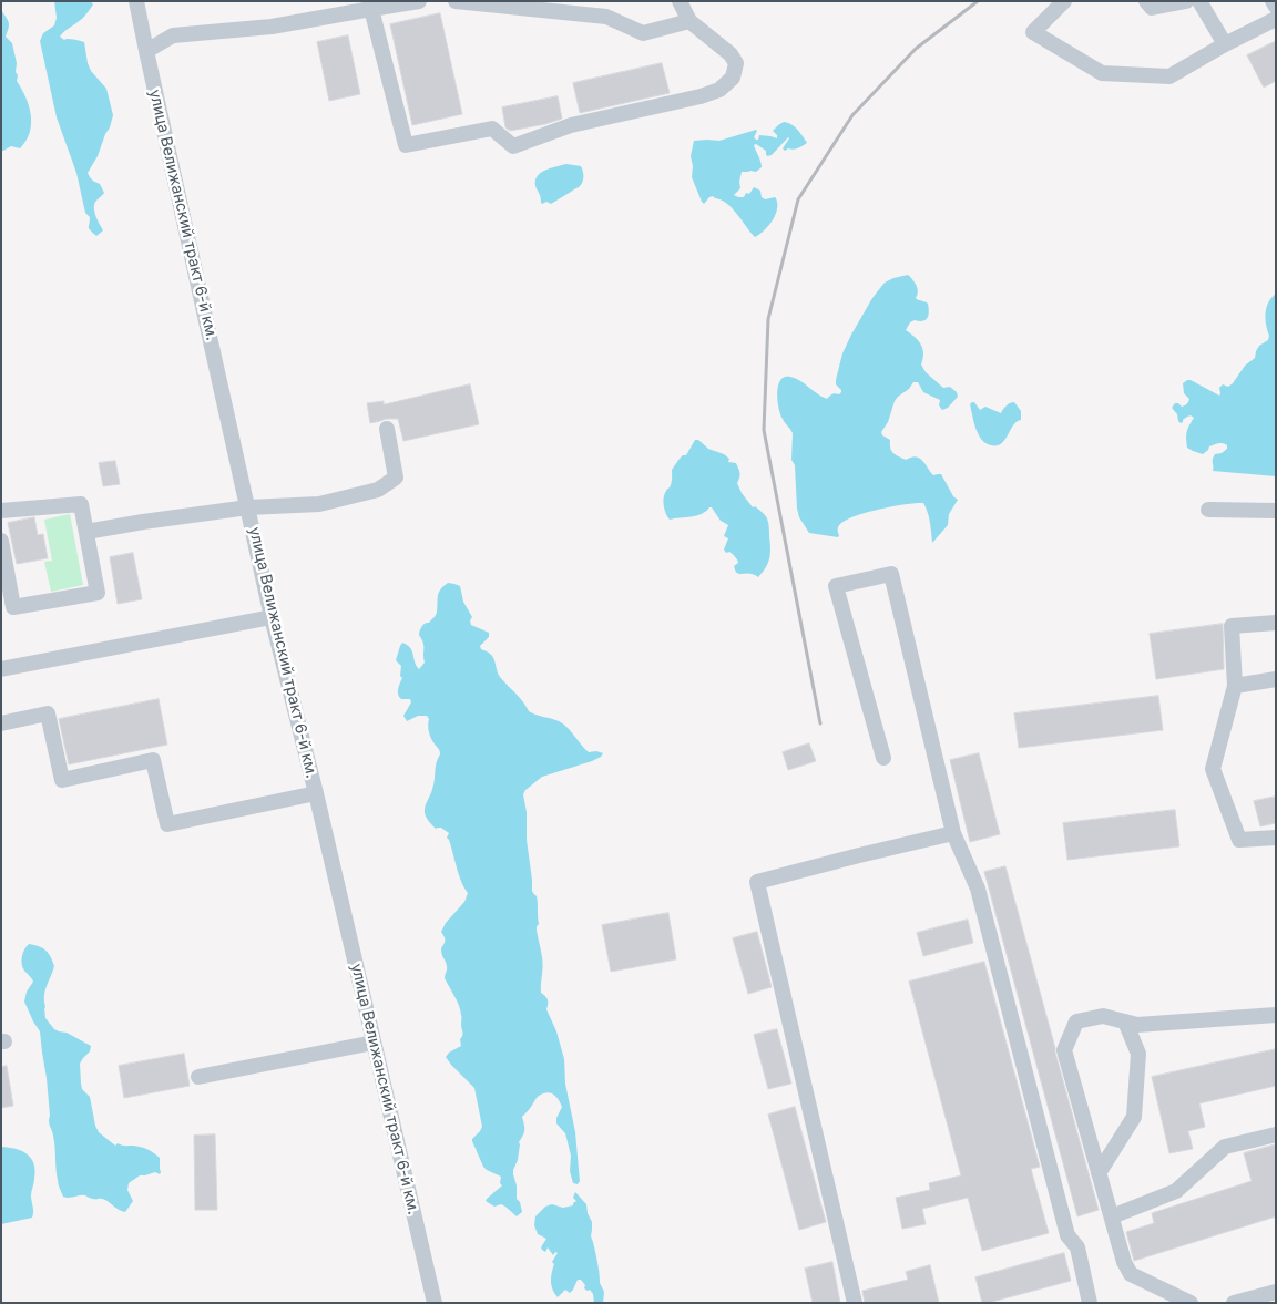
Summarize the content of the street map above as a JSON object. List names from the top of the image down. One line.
{"streets":{"street":["улица Велижанский тракт 6-й км."]}}
